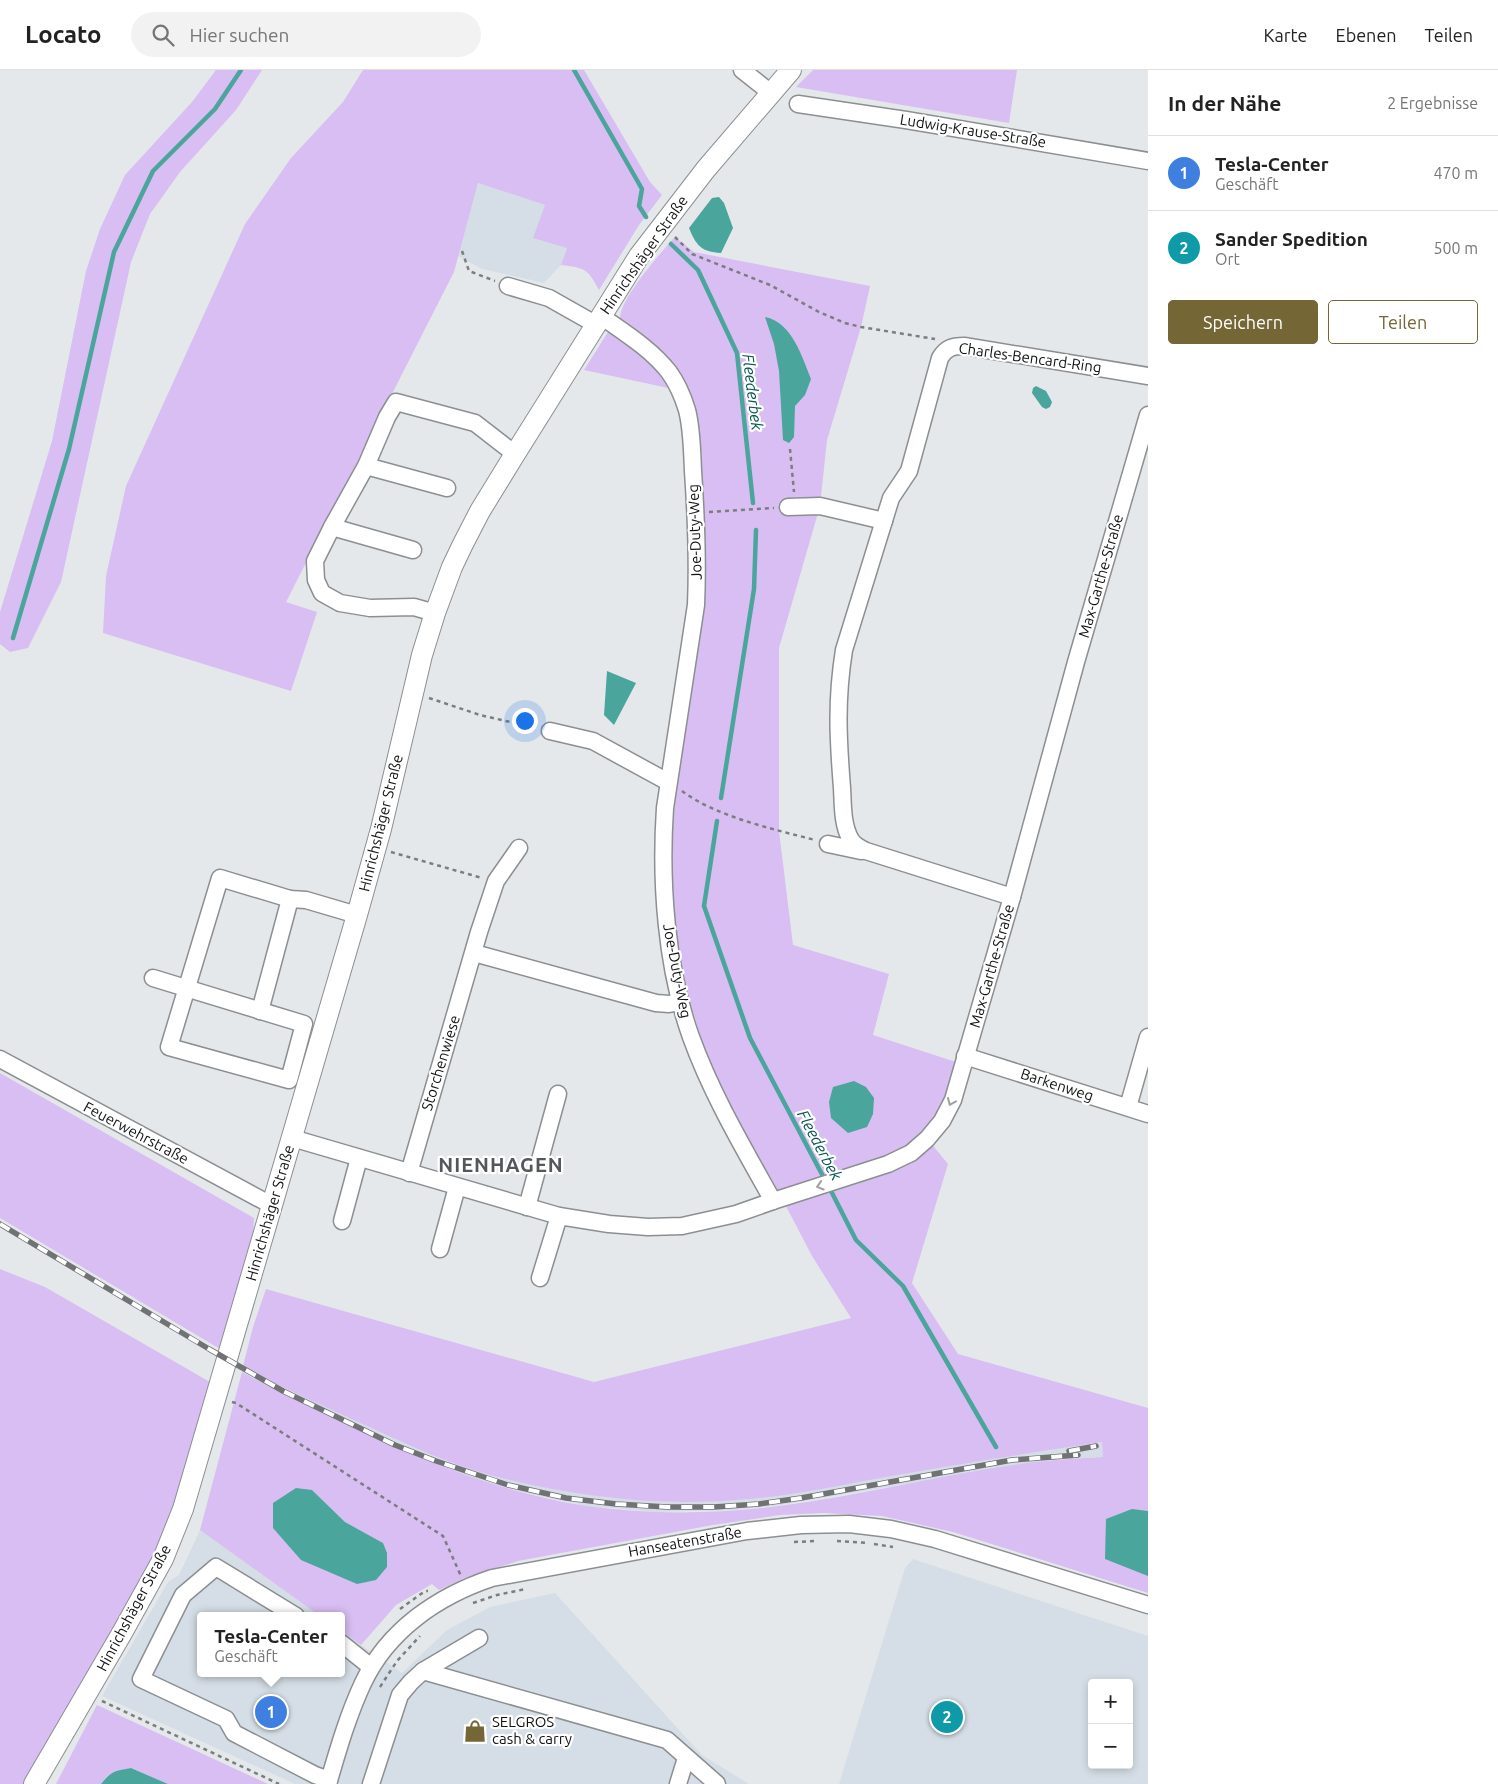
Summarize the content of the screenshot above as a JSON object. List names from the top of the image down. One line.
{"streets":{"main road":["Hinrichshäger Straße"],"street":["Ludwig-Krause-Straße","Charles-Bencard-Ring","Joe-Duty-Weg","Max-Garthe-Straße","Storchenwiese","Barkenweg","Feuerwehrstraße","Hanseatenstraße"]},"crossings":[["Hinrichshäger Straße","Joe-Duty-Weg"],["Hinrichshäger Straße","Max-Garthe-Straße"],["Hinrichshäger Straße","Feuerwehrstraße"],["Charles-Bencard-Ring","Max-Garthe-Straße"],["Joe-Duty-Weg","Max-Garthe-Straße"],["Max-Garthe-Straße","Storchenwiese"],["Max-Garthe-Straße","Barkenweg"]],"districts":["NIENHAGEN"],"water":["Fleederbek"],"places":{"shop":["SELGROS cash & carry"]},"page":{"header":"Locato","search":"Hier suchen","nav":["Karte","Ebenen","Teilen"],"heading":["In der Nähe","2 Ergebnisse"],"list":[{"mark":"1","name":"Tesla-Center","note":"Geschäft","value":"470 m"},{"mark":"2","name":"Sander Spedition","note":"Ort","value":"500 m"}],"buttons":["Speichern","Teilen"],"popup":["Tesla-Center","Geschäft"],"map_buttons":["+","−"],"pins":["1","2"]}}
